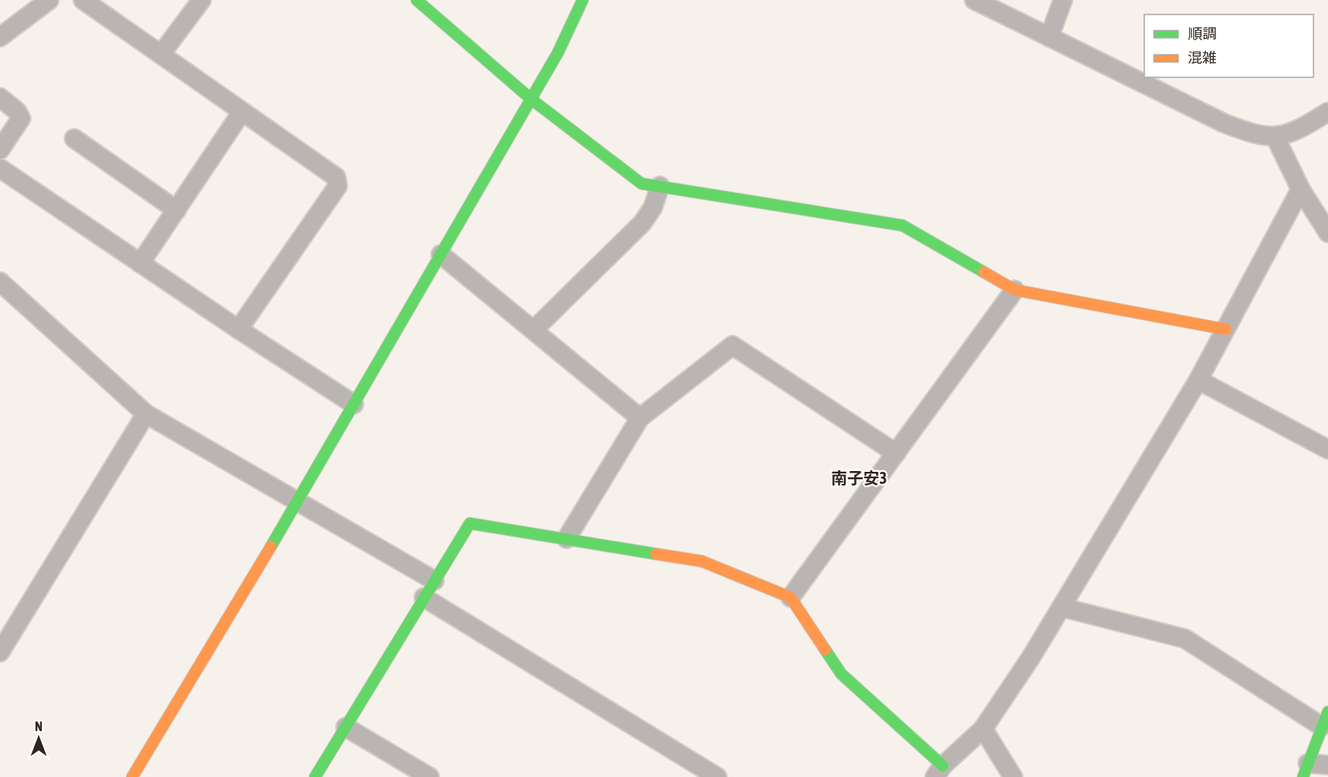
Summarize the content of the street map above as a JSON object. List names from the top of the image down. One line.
{"districts":["南子安3"],"legend":["順調","混雑"],"north":"top"}
